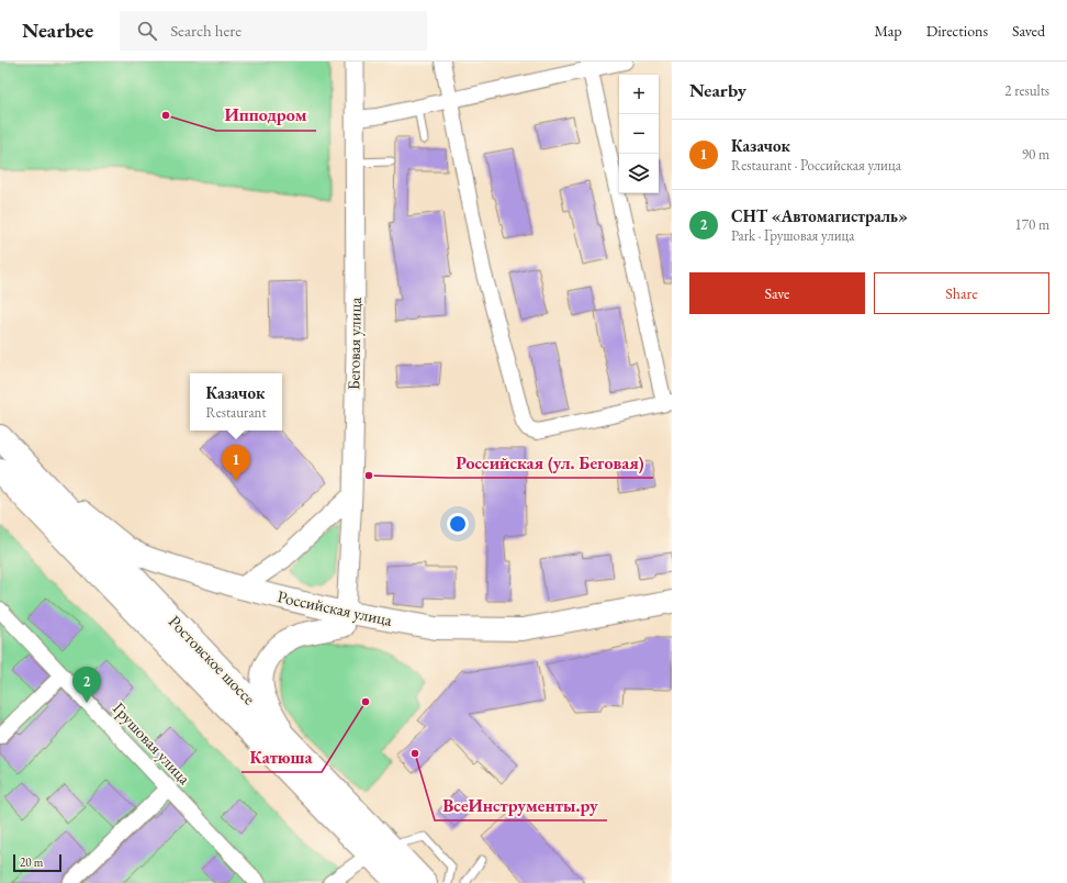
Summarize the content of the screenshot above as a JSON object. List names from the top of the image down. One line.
{"streets":{"highway":["Ростовское шоссе"],"main road":["Российская улица"],"street":["Беговая улица","Грушовая улица"]},"crossings":[["Беговая улица","Российская улица"],["Российская улица","Ростовское шоссе"]],"places":["Ипподром","Российская (ул. Беговая)","Катюша","ВсеИнструменты.ру"],"scale_bar":"20 m","page":{"header":"Nearbee","search":"Search here","nav":["Map","Directions","Saved"],"heading":["Nearby","2 results"],"map_buttons":["+","−"],"list":[{"mark":"1","name":"Казачок","note":"Restaurant · Российская улица","value":"90 m"},{"mark":"2","name":"СНТ «Автомагистраль»","note":"Park · Грушовая улица","value":"170 m"}],"buttons":["Save","Share"],"popup":["Казачок","Restaurant"],"pins":["1","2"],"scale":"20 m"}}
